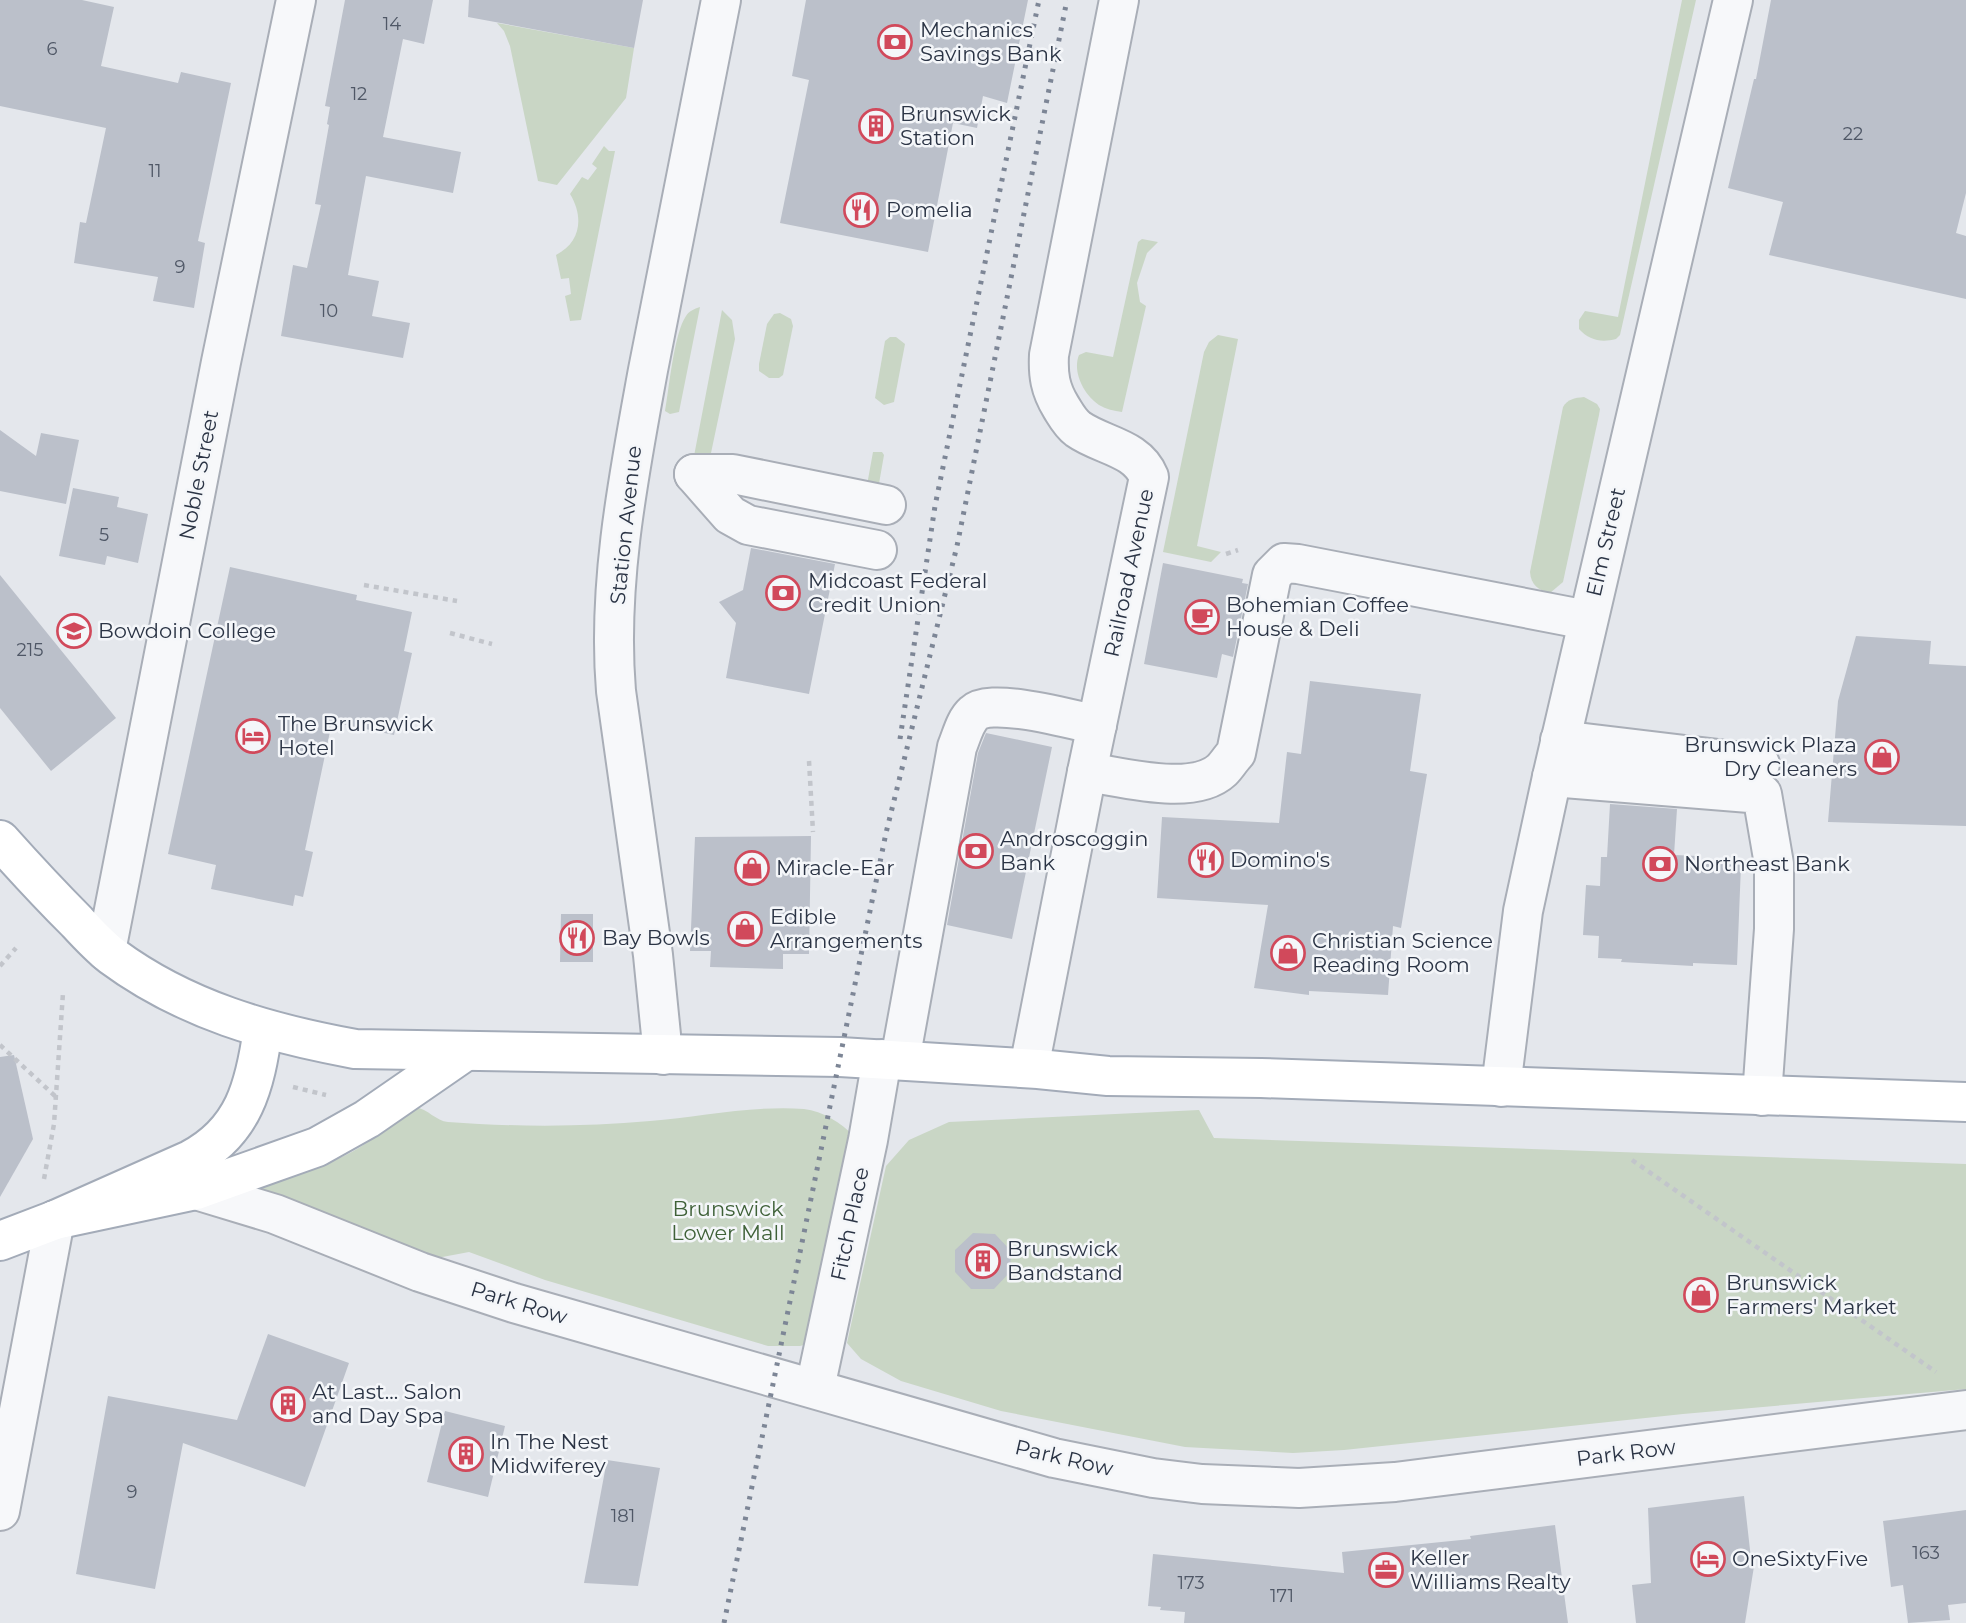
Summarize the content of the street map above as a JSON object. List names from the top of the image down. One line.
{"streets":{"street":["Noble Street","Station Avenue","Elm Street","Railroad Avenue","Fitch Place","Park Row"]},"crossings":[["Railroad Avenue","Fitch Place"],["Fitch Place","Park Row"]],"parks":["Brunswick Lower Mall"],"places":{"bank":["Mechanics Savings Bank","Midcoast Federal Credit Union","Androscoggin Bank","Northeast Bank"],"building":["Brunswick Station","Brunswick Bandstand","At Last... Salon and Day Spa","In The Nest Midwiferey"],"restaurant":["Pomelia","Domino's","Bay Bowls"],"cafe":["Bohemian Coffee House & Deli"],"school or university":["Bowdoin College"],"hotel":["The Brunswick Hotel","OneSixtyFive"],"shop":["Brunswick Plaza Dry Cleaners","Miracle-Ear","Edible Arrangements","Christian Science Reading Room","Brunswick Farmers' Market"],"office":["Keller Williams Realty"]},"house_numbers":["14","6","12","22","11","9","10","5","215","9","181","163","173","171"]}
